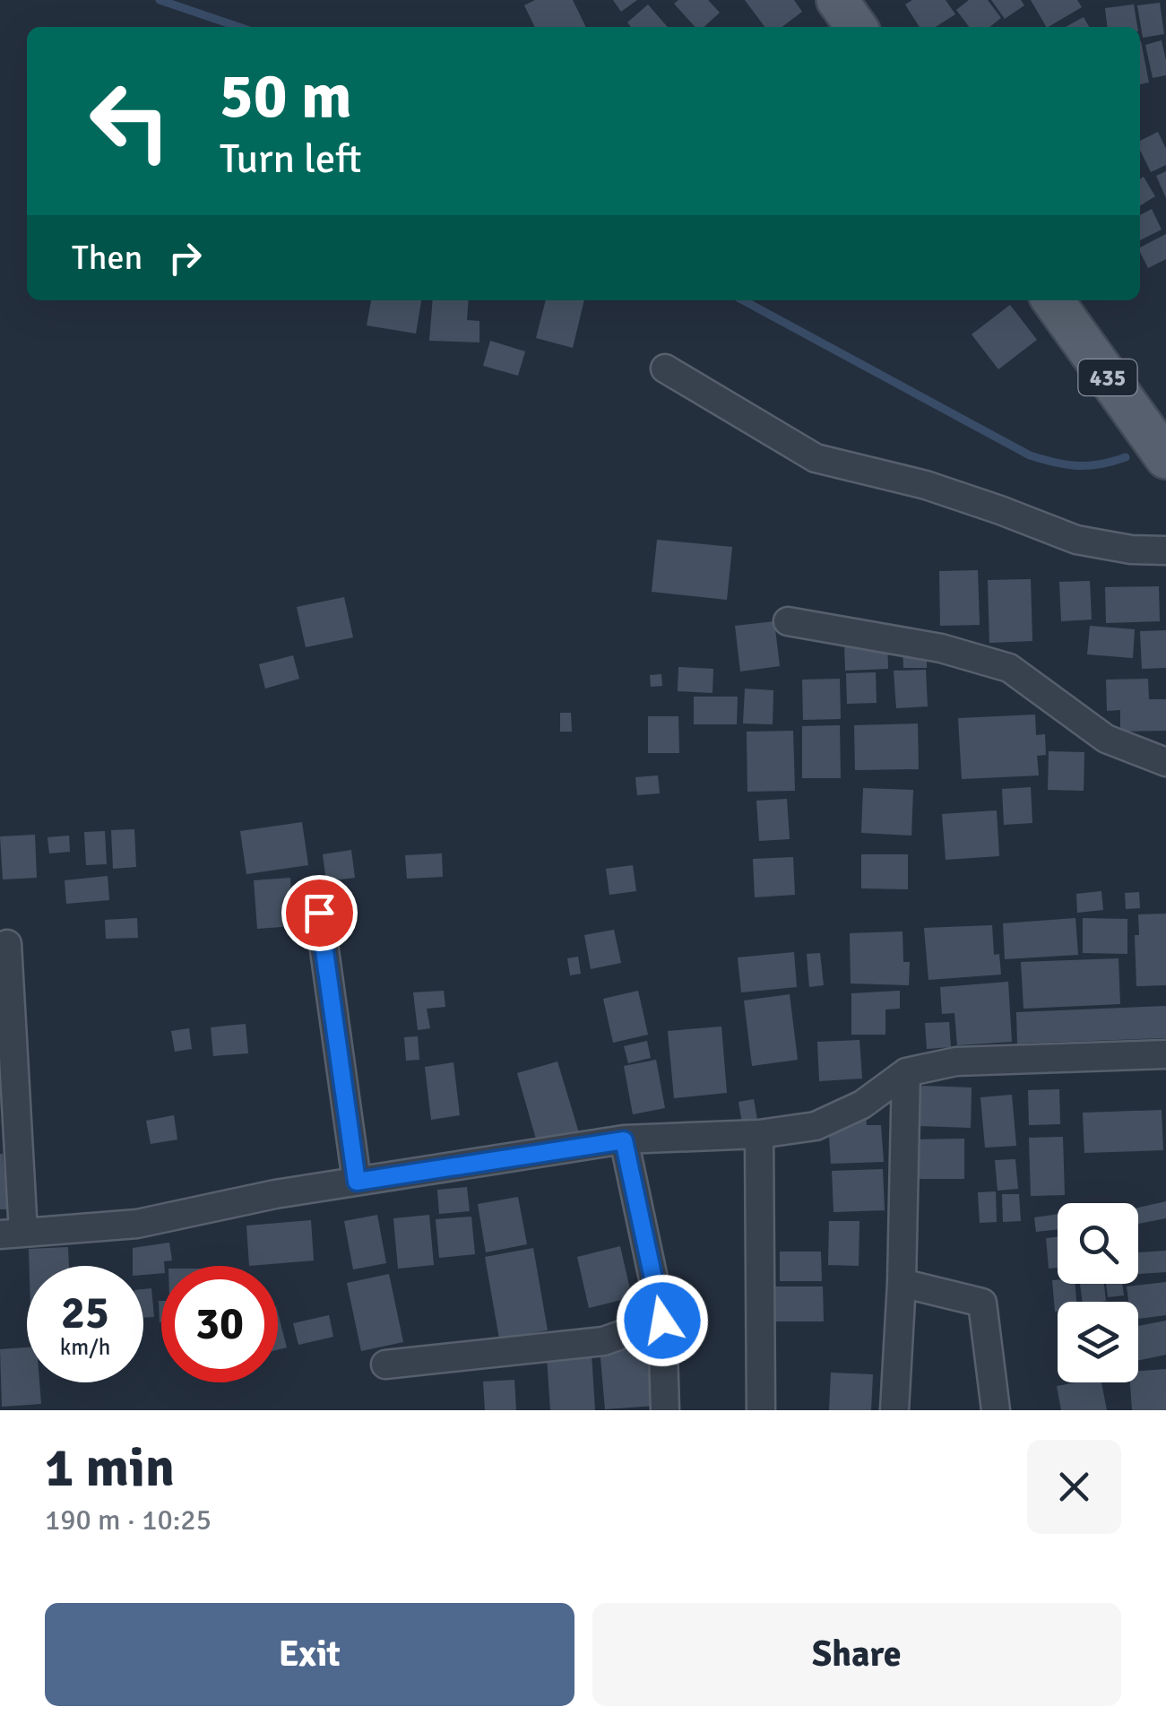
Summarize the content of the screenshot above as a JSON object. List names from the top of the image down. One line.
{"streets":{"main road":["435"]},"page":{"turn":["50 m","Turn left"],"then":"Then","speed":"25 km/h","limit":"30","heading":["1 min","190 m · 10:25"],"buttons":["Exit","Share"]}}
